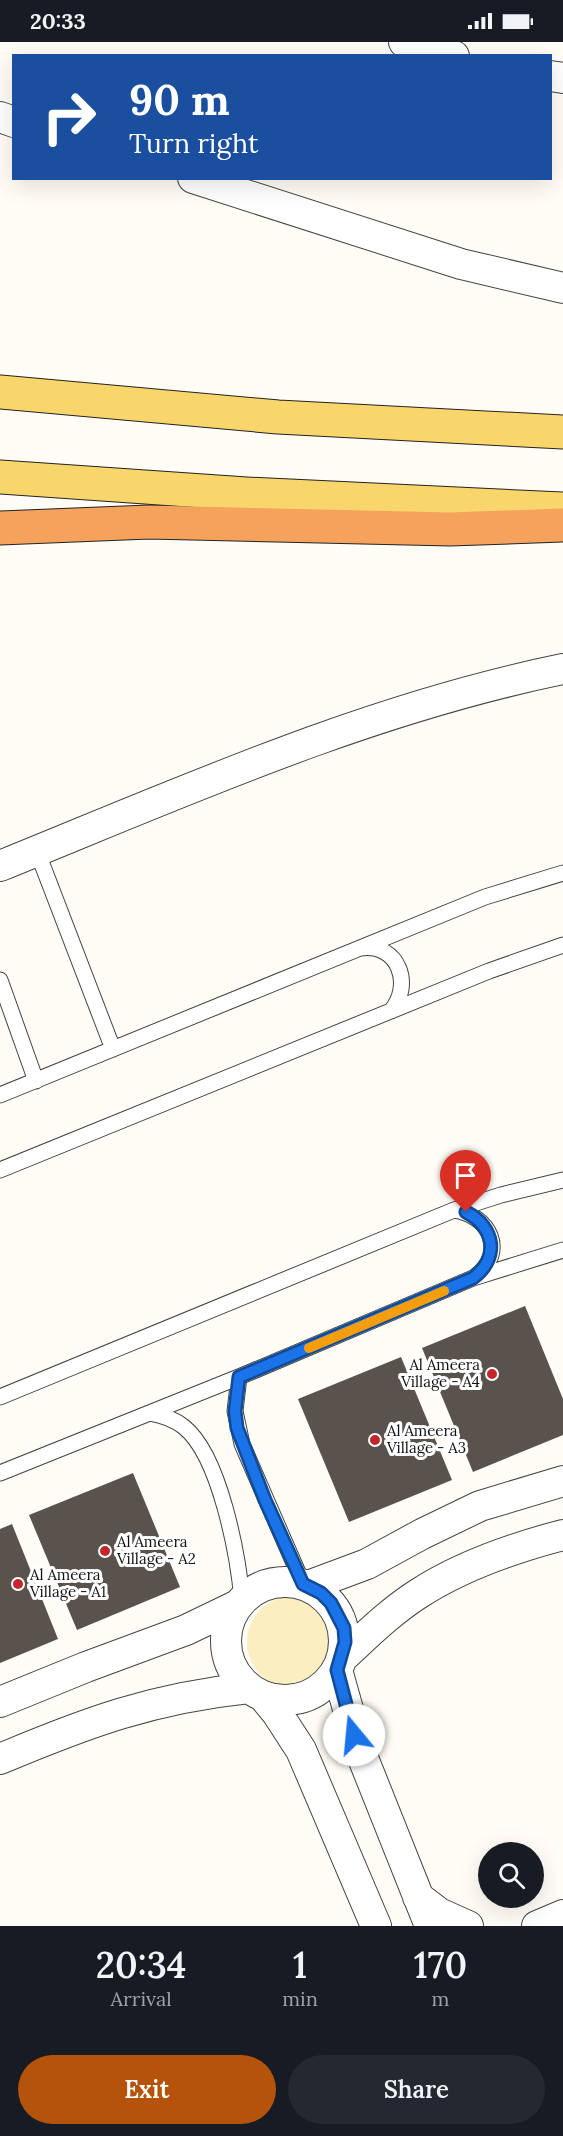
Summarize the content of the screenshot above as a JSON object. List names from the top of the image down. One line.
{"places":["Al Ameera Village - A4","Al Ameera Village - A3","Al Ameera Village - A2","Al Ameera Village - A1"],"page":{"status":"20:33","turn":["90 m","Turn right"],"eta":["20:34","Arrival","1","min","170","m"],"buttons":["Exit","Share"]}}
